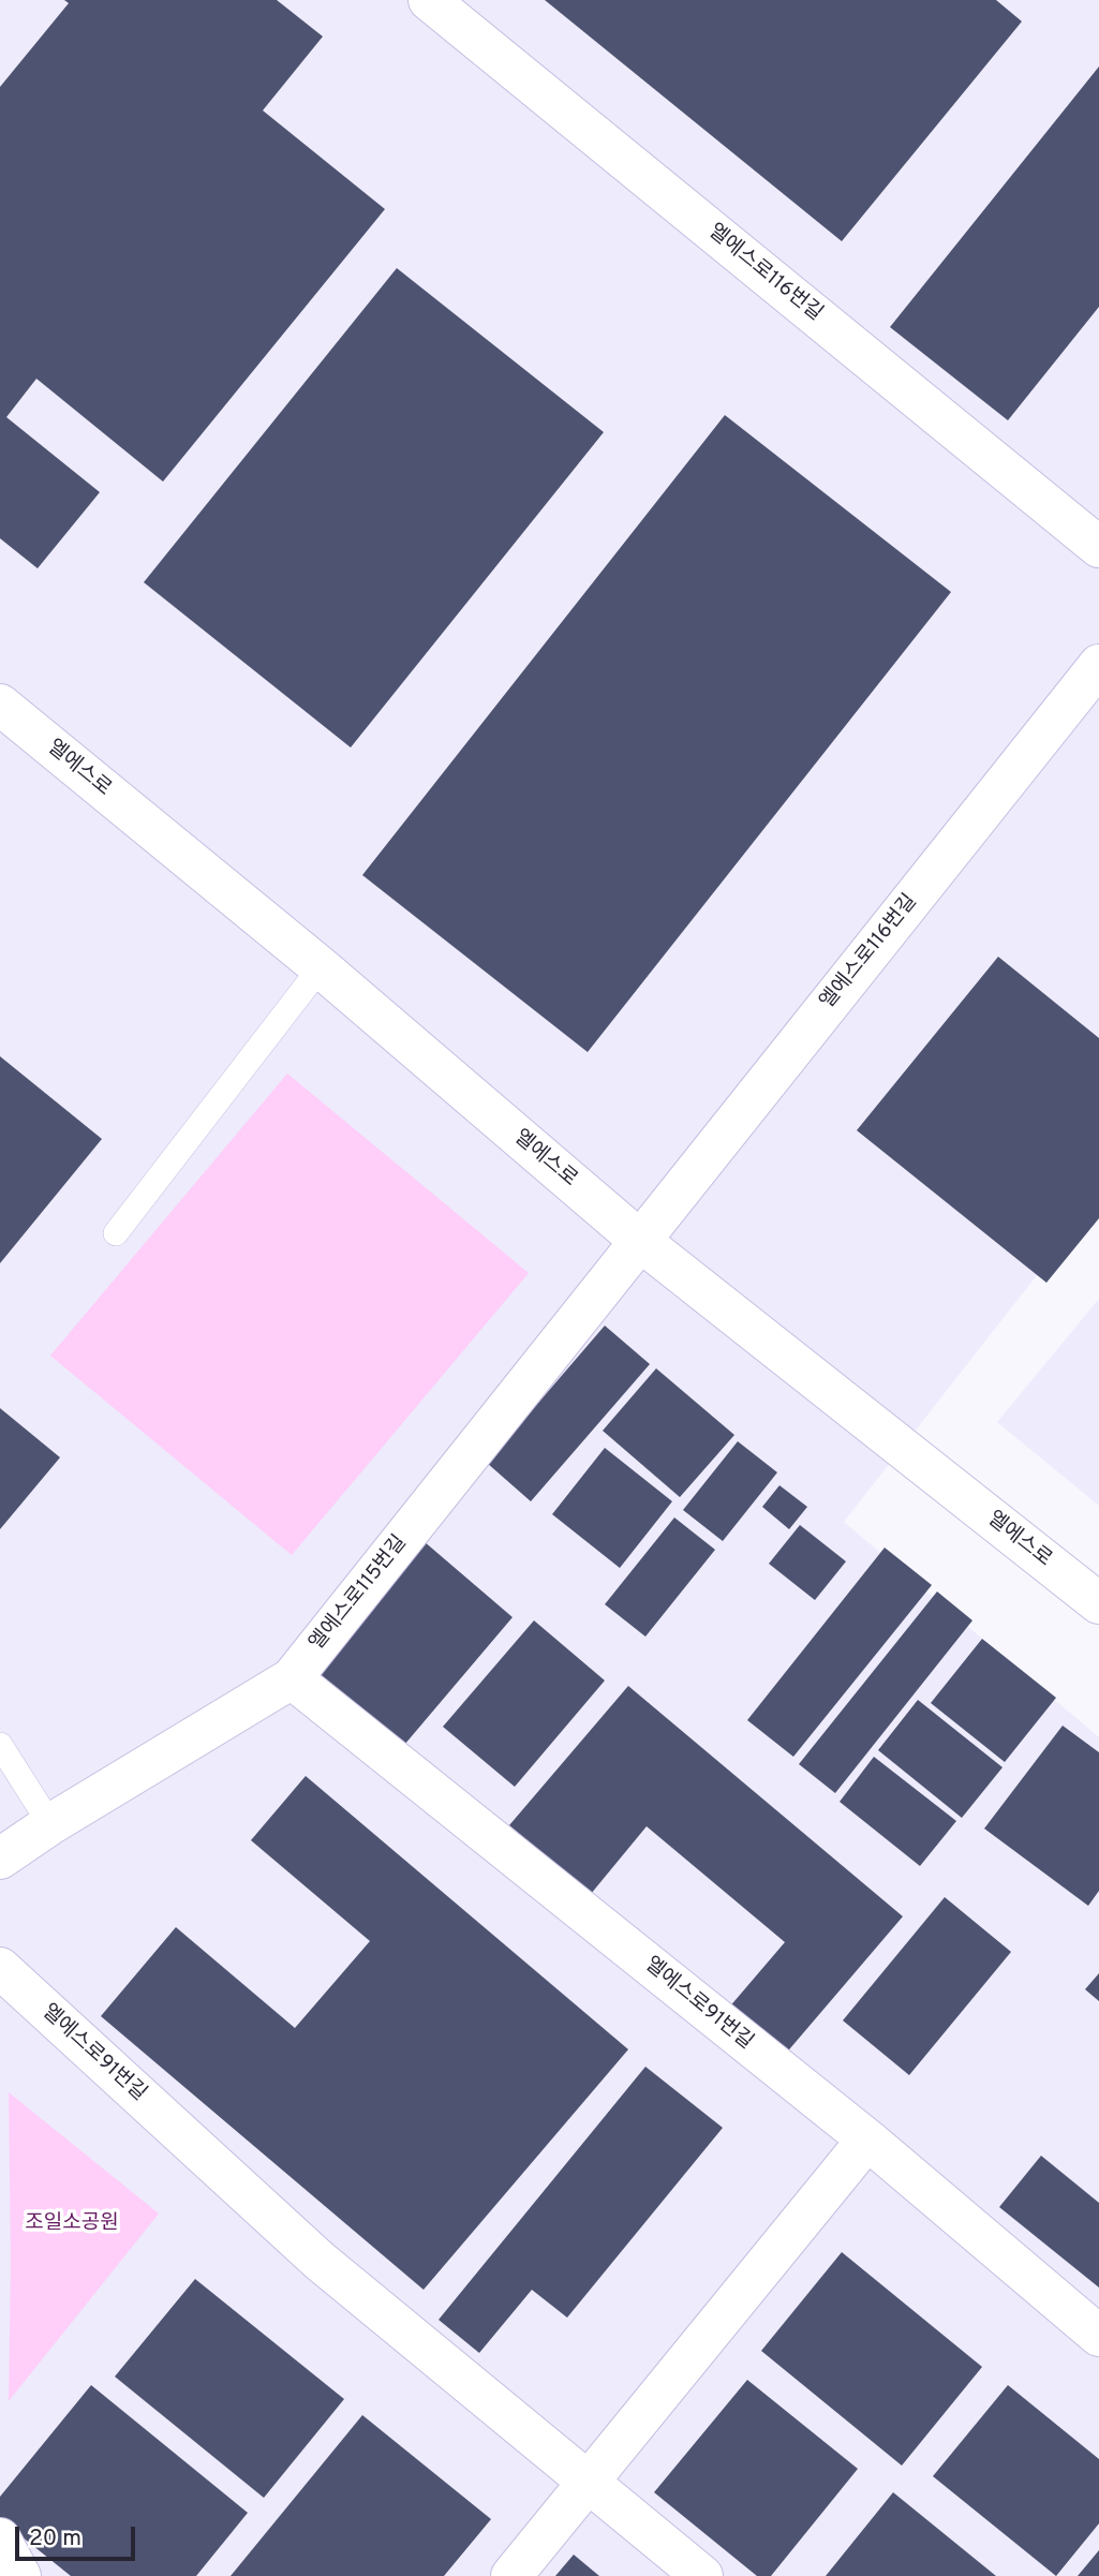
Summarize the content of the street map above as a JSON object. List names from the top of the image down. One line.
{"streets":{"street":["엘에스로116번길","엘에스로","엘에스로115번길","엘에스로91번길"]},"crossings":[["엘에스로116번길","엘에스로"],["엘에스로116번길","엘에스로115번길"],["엘에스로","엘에스로115번길"],["엘에스로115번길","엘에스로91번길"]],"parks":["조일소공원"],"scale_bar":"20 m"}
